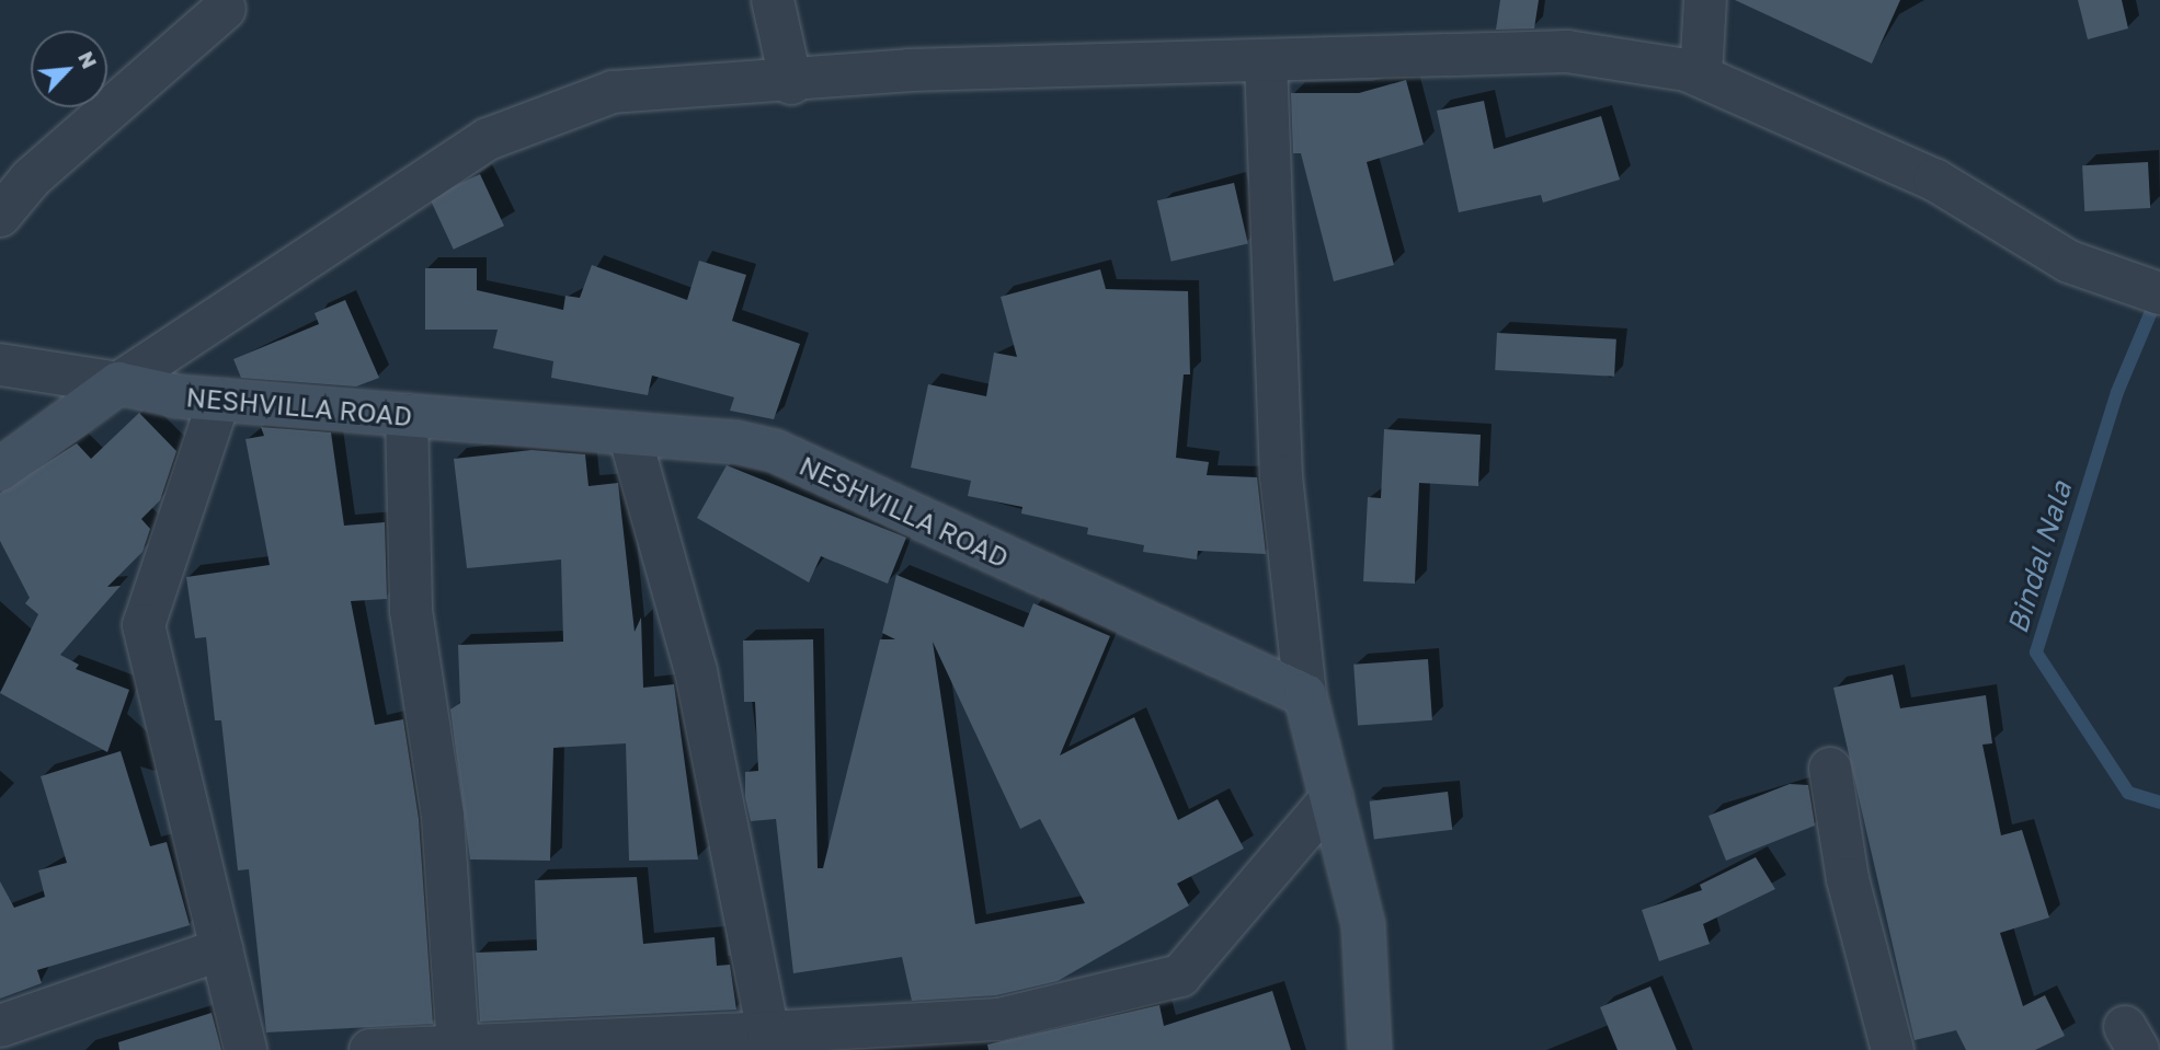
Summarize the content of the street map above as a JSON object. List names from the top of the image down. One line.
{"streets":{"street":["NESHVILLA ROAD"]},"water":["Bindal Nala"],"north":"top right"}
